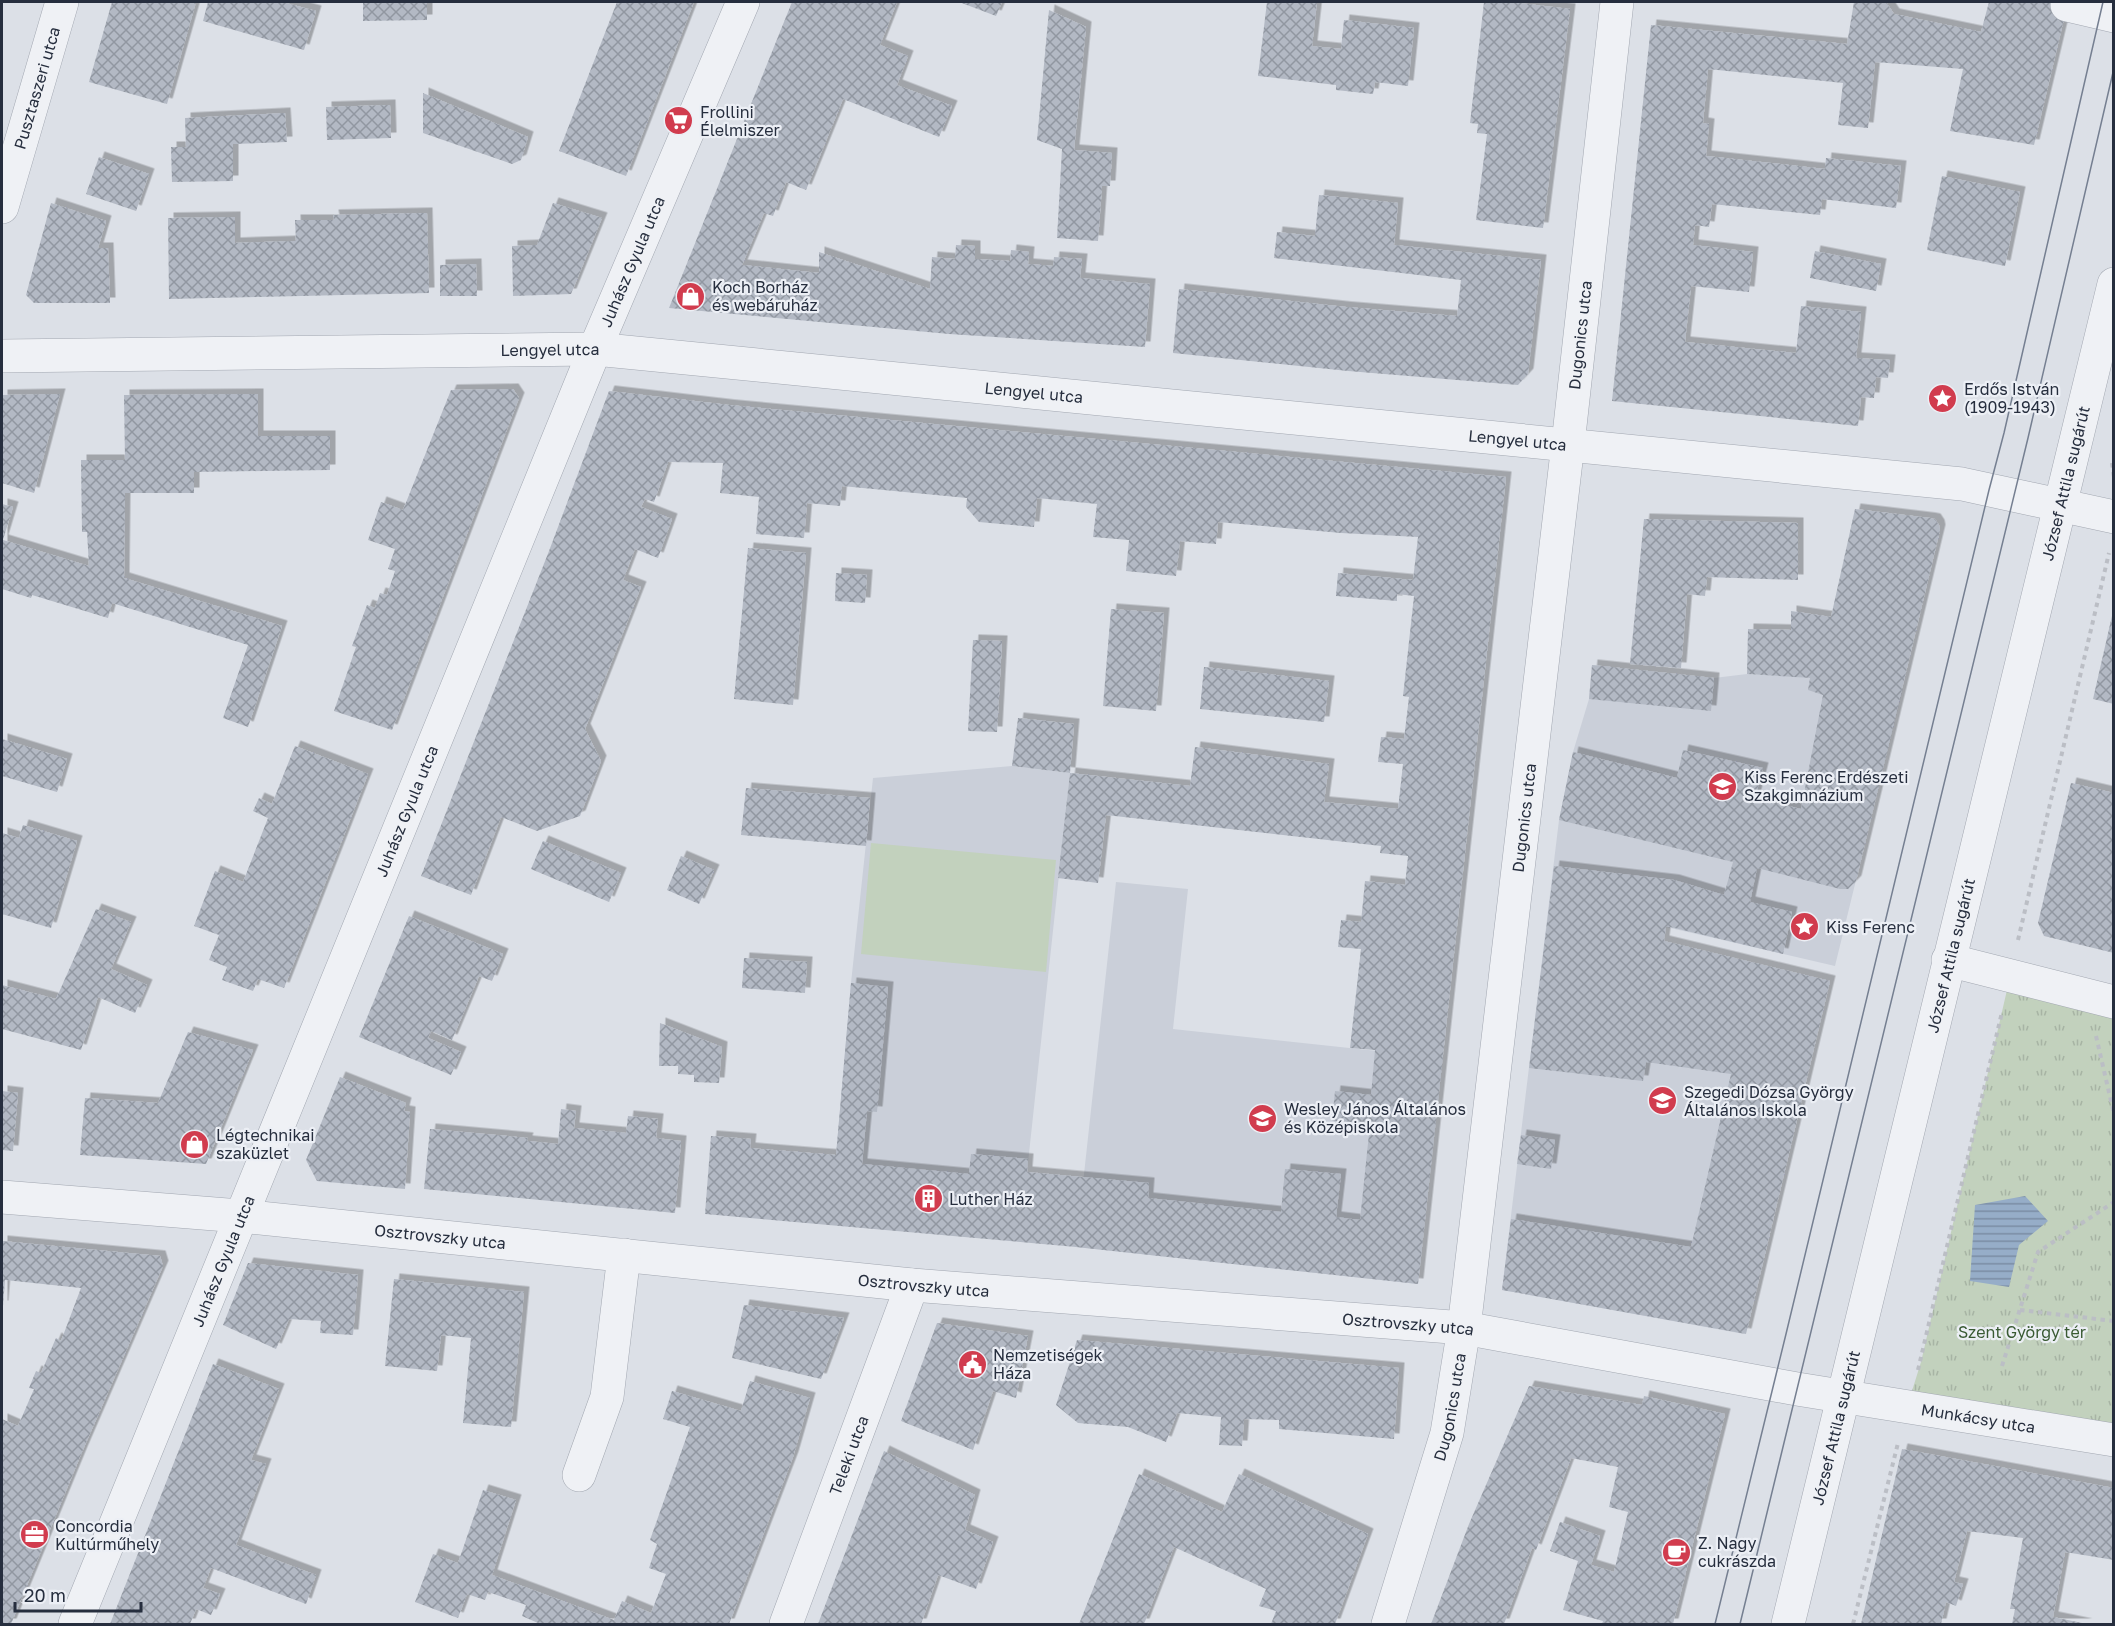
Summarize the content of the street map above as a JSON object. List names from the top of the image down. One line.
{"streets":{"street":["Pusztaszeri utca","Juhász Gyula utca","Dugonics utca","Lengyel utca","József Attila sugárút","Osztrovszky utca","Munkácsy utca","Teleki utca"]},"crossings":[["Juhász Gyula utca","Lengyel utca"],["Juhász Gyula utca","Osztrovszky utca"],["Dugonics utca","Lengyel utca"],["Dugonics utca","Osztrovszky utca"],["Lengyel utca","József Attila sugárút"],["József Attila sugárút","Osztrovszky utca"],["József Attila sugárút","Munkácsy utca"],["Osztrovszky utca","Munkácsy utca"],["Osztrovszky utca","Teleki utca"]],"parks":["Szent György tér"],"places":{"supermarket":["Frollini Élelmiszer"],"shop":["Koch Borház és webáruház","Légtechnikai szaküzlet"],"place":["Erdős István (1909-1943)","Kiss Ferenc"],"school or university":["Kiss Ferenc Erdészeti Szakgimnázium","Szegedi Dózsa György Általános Iskola","Wesley János Általános és Középiskola"],"building":["Luther Ház"],"public building":["Nemzetiségek Háza"],"office":["Concordia Kultúrműhely"],"cafe":["Z. Nagy cukrászda"]},"scale_bar":"20 m"}
